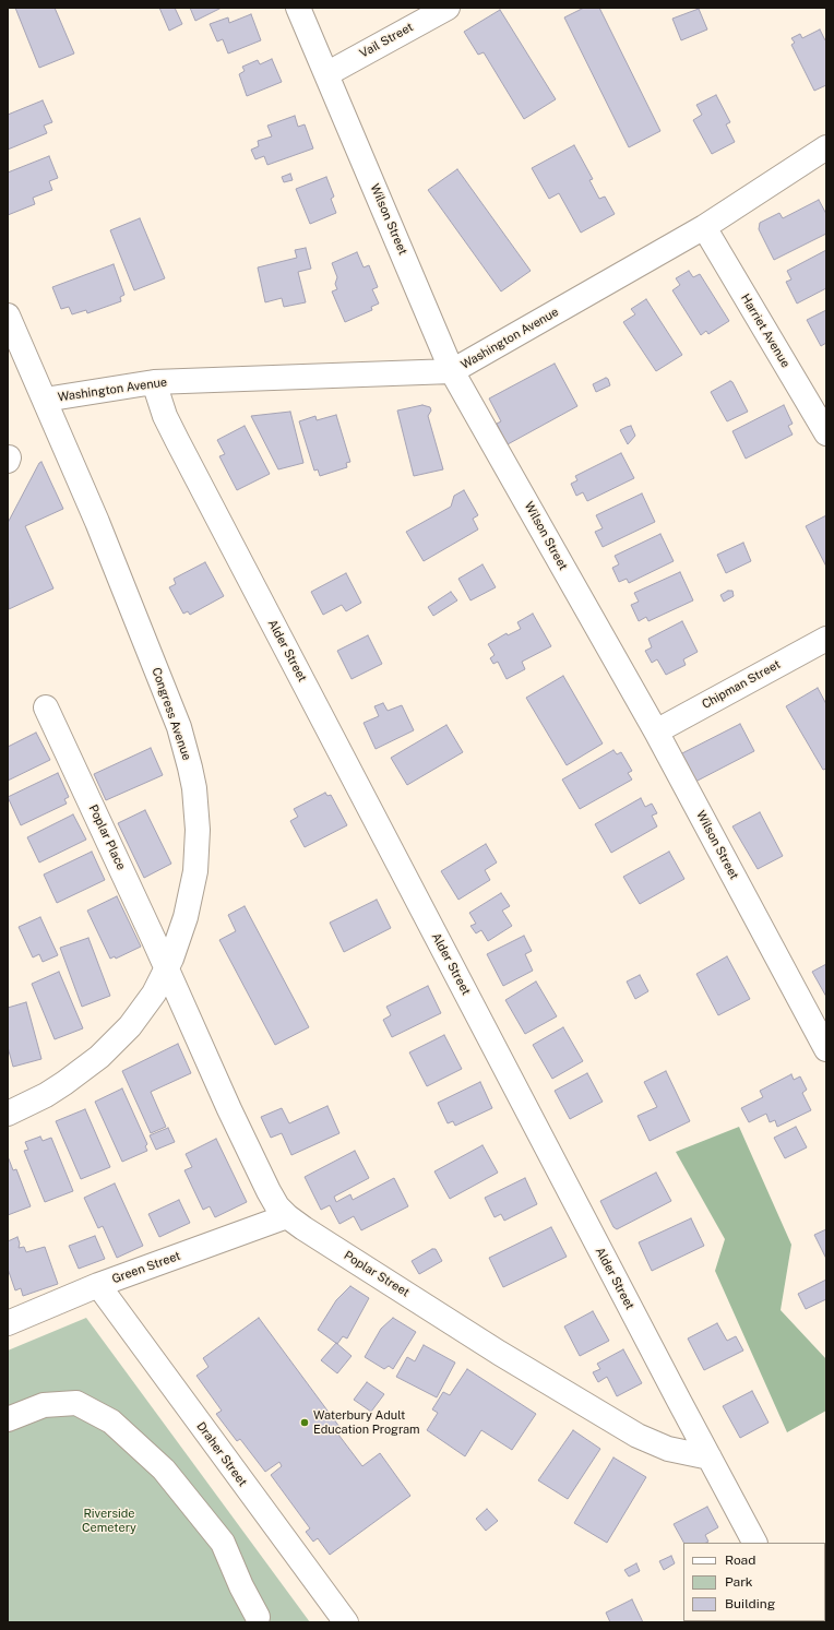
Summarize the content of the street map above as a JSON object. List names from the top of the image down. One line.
{"streets":{"street":["Vail Street","Wilson Street","Harriet Avenue","Washington Avenue","Alder Street","Chipman Street","Congress Avenue","Poplar Place","Green Street","Poplar Street","Draher Street"]},"crossings":[["Vail Street","Wilson Street"],["Wilson Street","Washington Avenue"],["Wilson Street","Chipman Street"],["Harriet Avenue","Washington Avenue"],["Washington Avenue","Alder Street"],["Washington Avenue","Congress Avenue"],["Alder Street","Poplar Street"],["Congress Avenue","Poplar Place"],["Congress Avenue","Poplar Street"],["Poplar Place","Poplar Street"],["Green Street","Poplar Street"],["Green Street","Draher Street"]],"parks":["Riverside Cemetery"],"places":["Waterbury Adult Education Program"],"legend":["Road","Park","Building"]}
